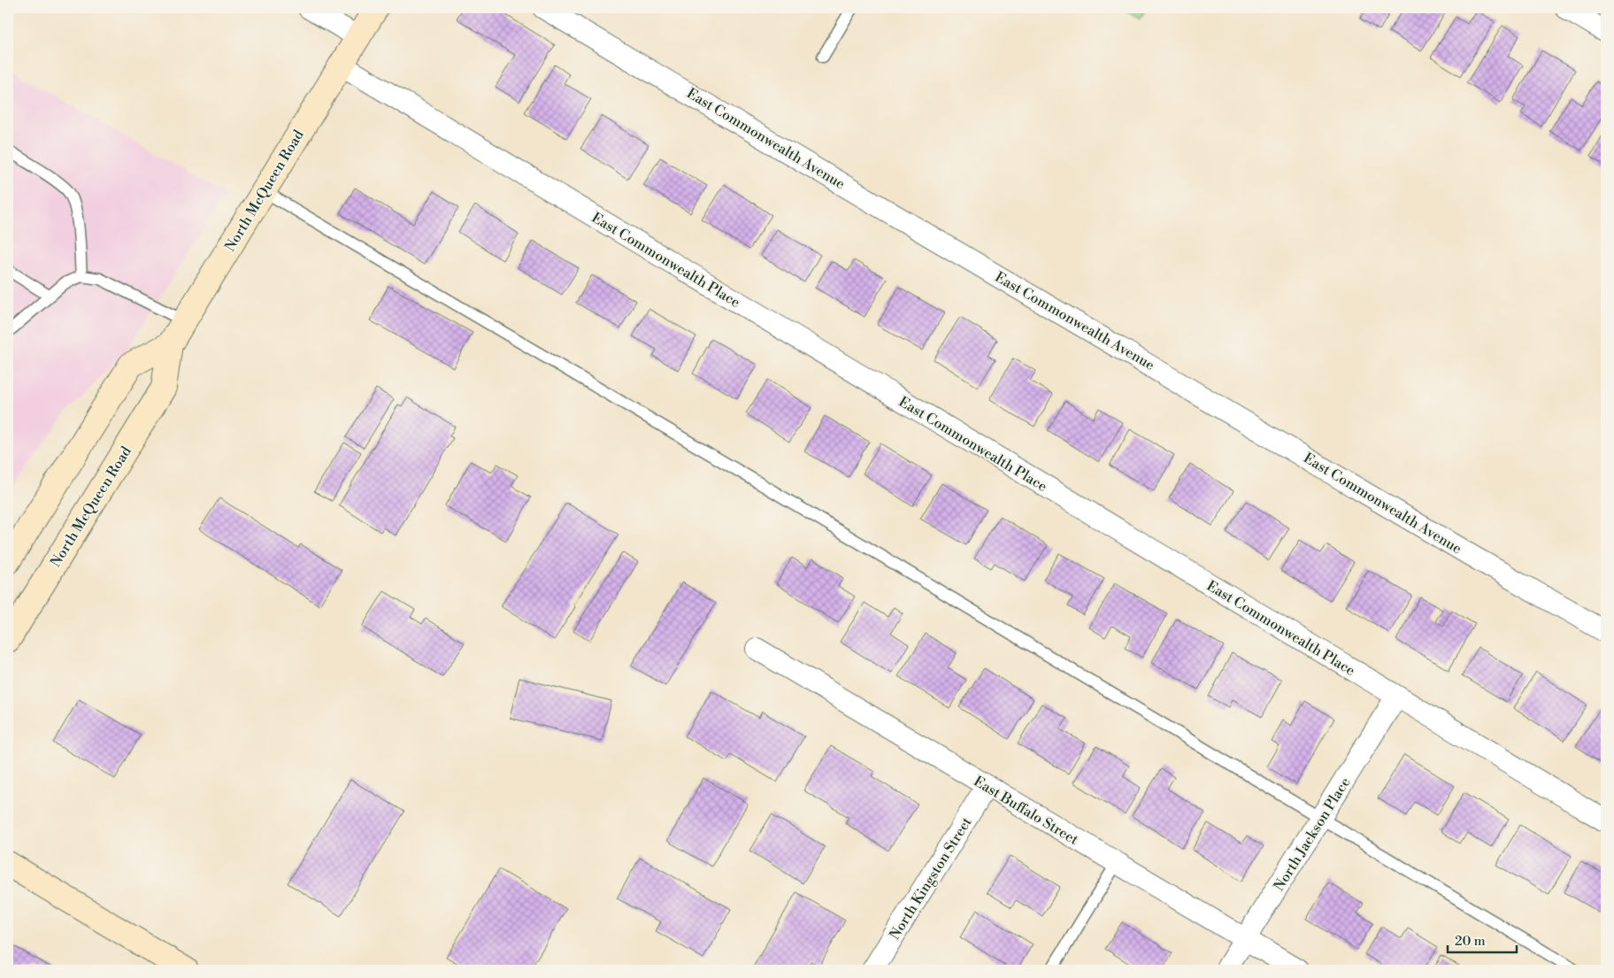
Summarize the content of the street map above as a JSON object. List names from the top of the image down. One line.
{"streets":{"main road":["North McQueen Road"],"street":["East Commonwealth Avenue","East Commonwealth Place","East Buffalo Street","North Jackson Place","North Kingston Street"]},"crossings":[["North McQueen Road","East Commonwealth Place"],["East Commonwealth Place","North Jackson Place"],["East Buffalo Street","North Jackson Place"],["East Buffalo Street","North Kingston Street"]],"scale_bar":"20 m"}
